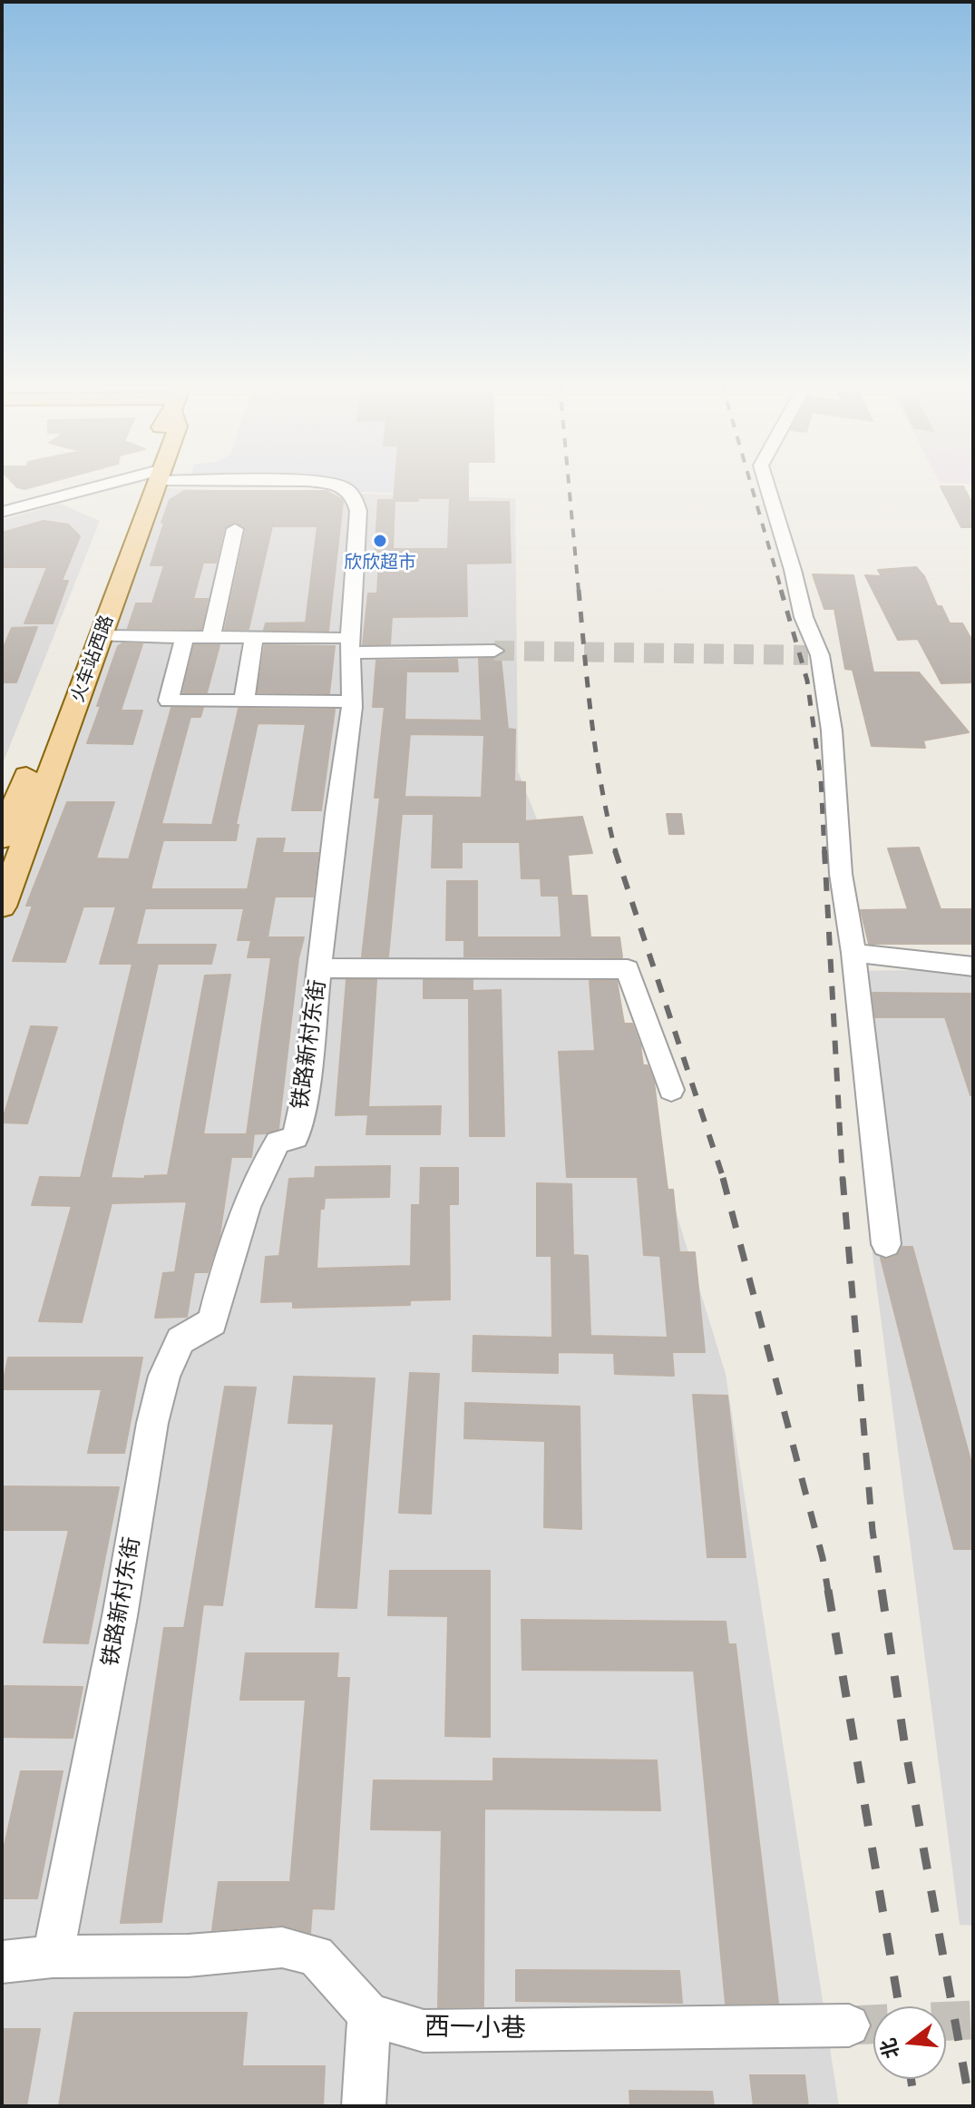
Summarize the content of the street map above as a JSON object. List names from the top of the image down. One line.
{"streets":{"main road":["火车站西路"],"street":["铁路新村东街","西一小巷"]},"places":["欣欣超市"],"north":"left"}
